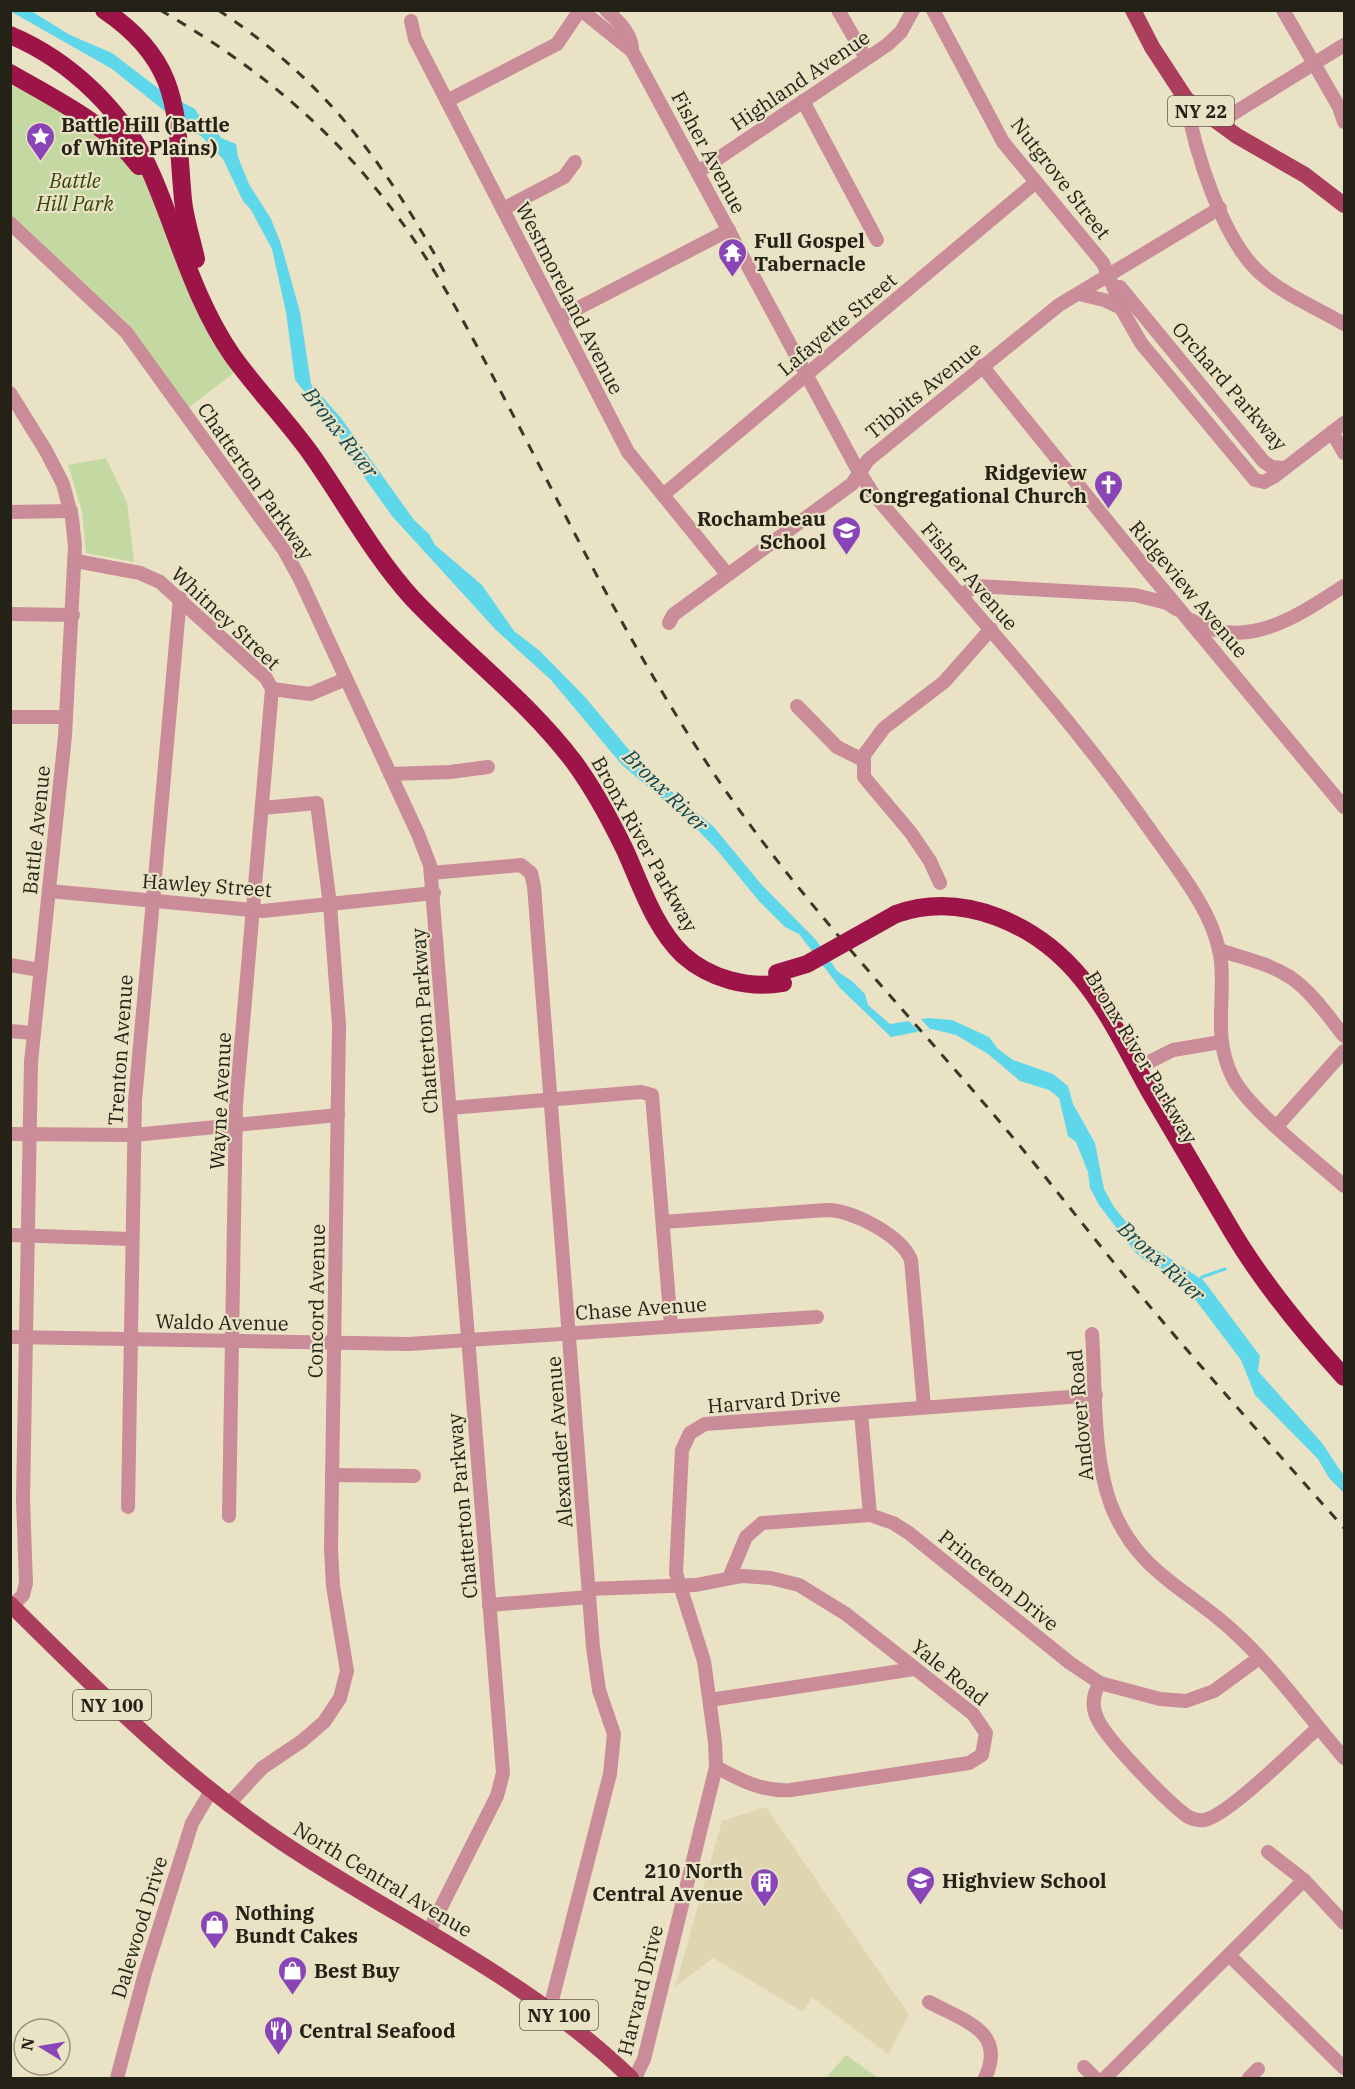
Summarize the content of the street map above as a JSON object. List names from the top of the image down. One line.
{"streets":{"highway":["Bronx River Parkway"],"main road":["NY 22","NY 100","North Central Avenue"],"street":["Highland Avenue","Fisher Avenue","Nutgrove Street","Westmoreland Avenue","Lafayette Street","Orchard Parkway","Tibbits Avenue","Chatterton Parkway","Ridgeview Avenue","Whitney Street","Battle Avenue","Hawley Street","Trenton Avenue","Wayne Avenue","Concord Avenue","Chase Avenue","Waldo Avenue","Harvard Drive","Andover Road","Alexander Avenue","Princeton Drive","Yale Road","Dalewood Drive"]},"crossings":[["Highland Avenue","Fisher Avenue"],["Fisher Avenue","Lafayette Street"],["Fisher Avenue","Tibbits Avenue"],["Nutgrove Street","Lafayette Street"],["Nutgrove Street","Orchard Parkway"],["Nutgrove Street","Tibbits Avenue"],["Westmoreland Avenue","Lafayette Street"],["Westmoreland Avenue","Tibbits Avenue"],["Orchard Parkway","Tibbits Avenue"],["Tibbits Avenue","Ridgeview Avenue"],["Chatterton Parkway","Whitney Street"],["Chatterton Parkway","Hawley Street"],["Chatterton Parkway","Chase Avenue"],["Chatterton Parkway","Waldo Avenue"],["Chatterton Parkway","Alexander Avenue"],["Chatterton Parkway","Yale Road"],["Chatterton Parkway","North Central Avenue"],["Whitney Street","Battle Avenue"],["Whitney Street","Trenton Avenue"],["Whitney Street","Wayne Avenue"],["Battle Avenue","Hawley Street"],["Battle Avenue","Waldo Avenue"],["Battle Avenue","NY 100"],["Hawley Street","Trenton Avenue"],["Hawley Street","Wayne Avenue"],["Hawley Street","Concord Avenue"],["Trenton Avenue","Waldo Avenue"],["Wayne Avenue","Concord Avenue"],["Wayne Avenue","Waldo Avenue"],["Concord Avenue","Waldo Avenue"],["Concord Avenue","NY 100"],["Concord Avenue","North Central Avenue"],["Chase Avenue","Waldo Avenue"],["Chase Avenue","Alexander Avenue"],["Harvard Drive","Andover Road"],["Harvard Drive","Yale Road"],["Harvard Drive","NY 100"],["Andover Road","Princeton Drive"],["Alexander Avenue","Yale Road"],["Alexander Avenue","NY 100"],["Alexander Avenue","North Central Avenue"],["Princeton Drive","Yale Road"],["NY 100","North Central Avenue"],["NY 100","Dalewood Drive"]],"water":["Bronx River"],"parks":["Battle Hill Park"],"places":{"place":["Battle Hill (Battle of White Plains)"],"temple":["Full Gospel Tabernacle"],"church":["Ridgeview Congregational Church"],"school or university":["Rochambeau School","Highview School"],"building":["210 North Central Avenue"],"shop":["Nothing Bundt Cakes","Best Buy"],"restaurant":["Central Seafood"]},"north":"left"}
